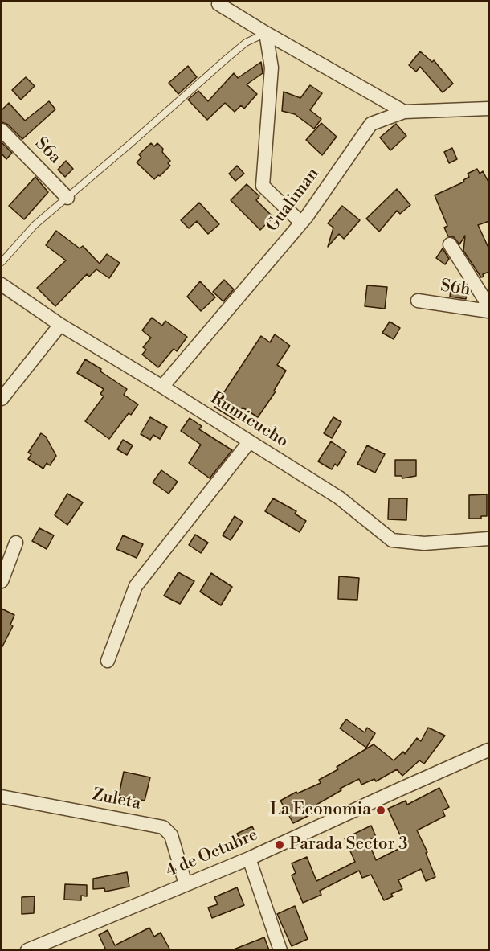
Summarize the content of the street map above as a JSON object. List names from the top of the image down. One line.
{"streets":{"street":["S6a","Gualiman","S6h","Rumicucho","Zuleta","4 de Octubre"]},"crossings":[["Gualiman","Rumicucho"],["Zuleta","4 de Octubre"]],"places":["La Economia","Parada Sector 3"]}
